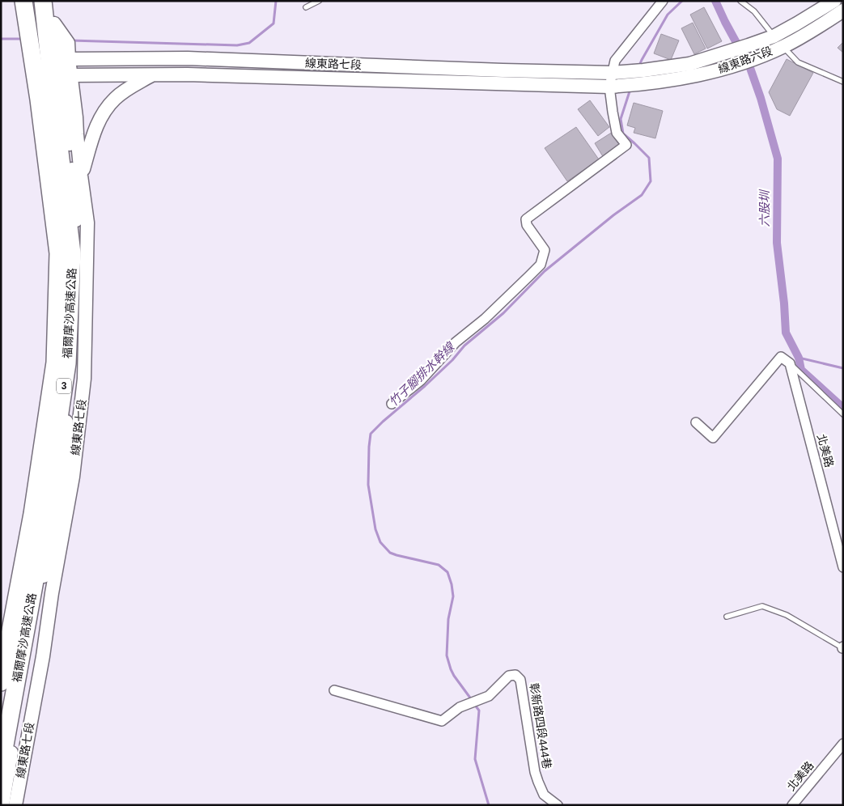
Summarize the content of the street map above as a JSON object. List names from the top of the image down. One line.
{"streets":{"highway":["福爾摩沙高速公路","3"],"main road":["線東路六段","線東路七段"],"street":["北美路","彰新路四段444巷"]},"crossings":[["線東路六段","線東路七段"]],"water":["六股圳","竹子腳排水幹線"]}
